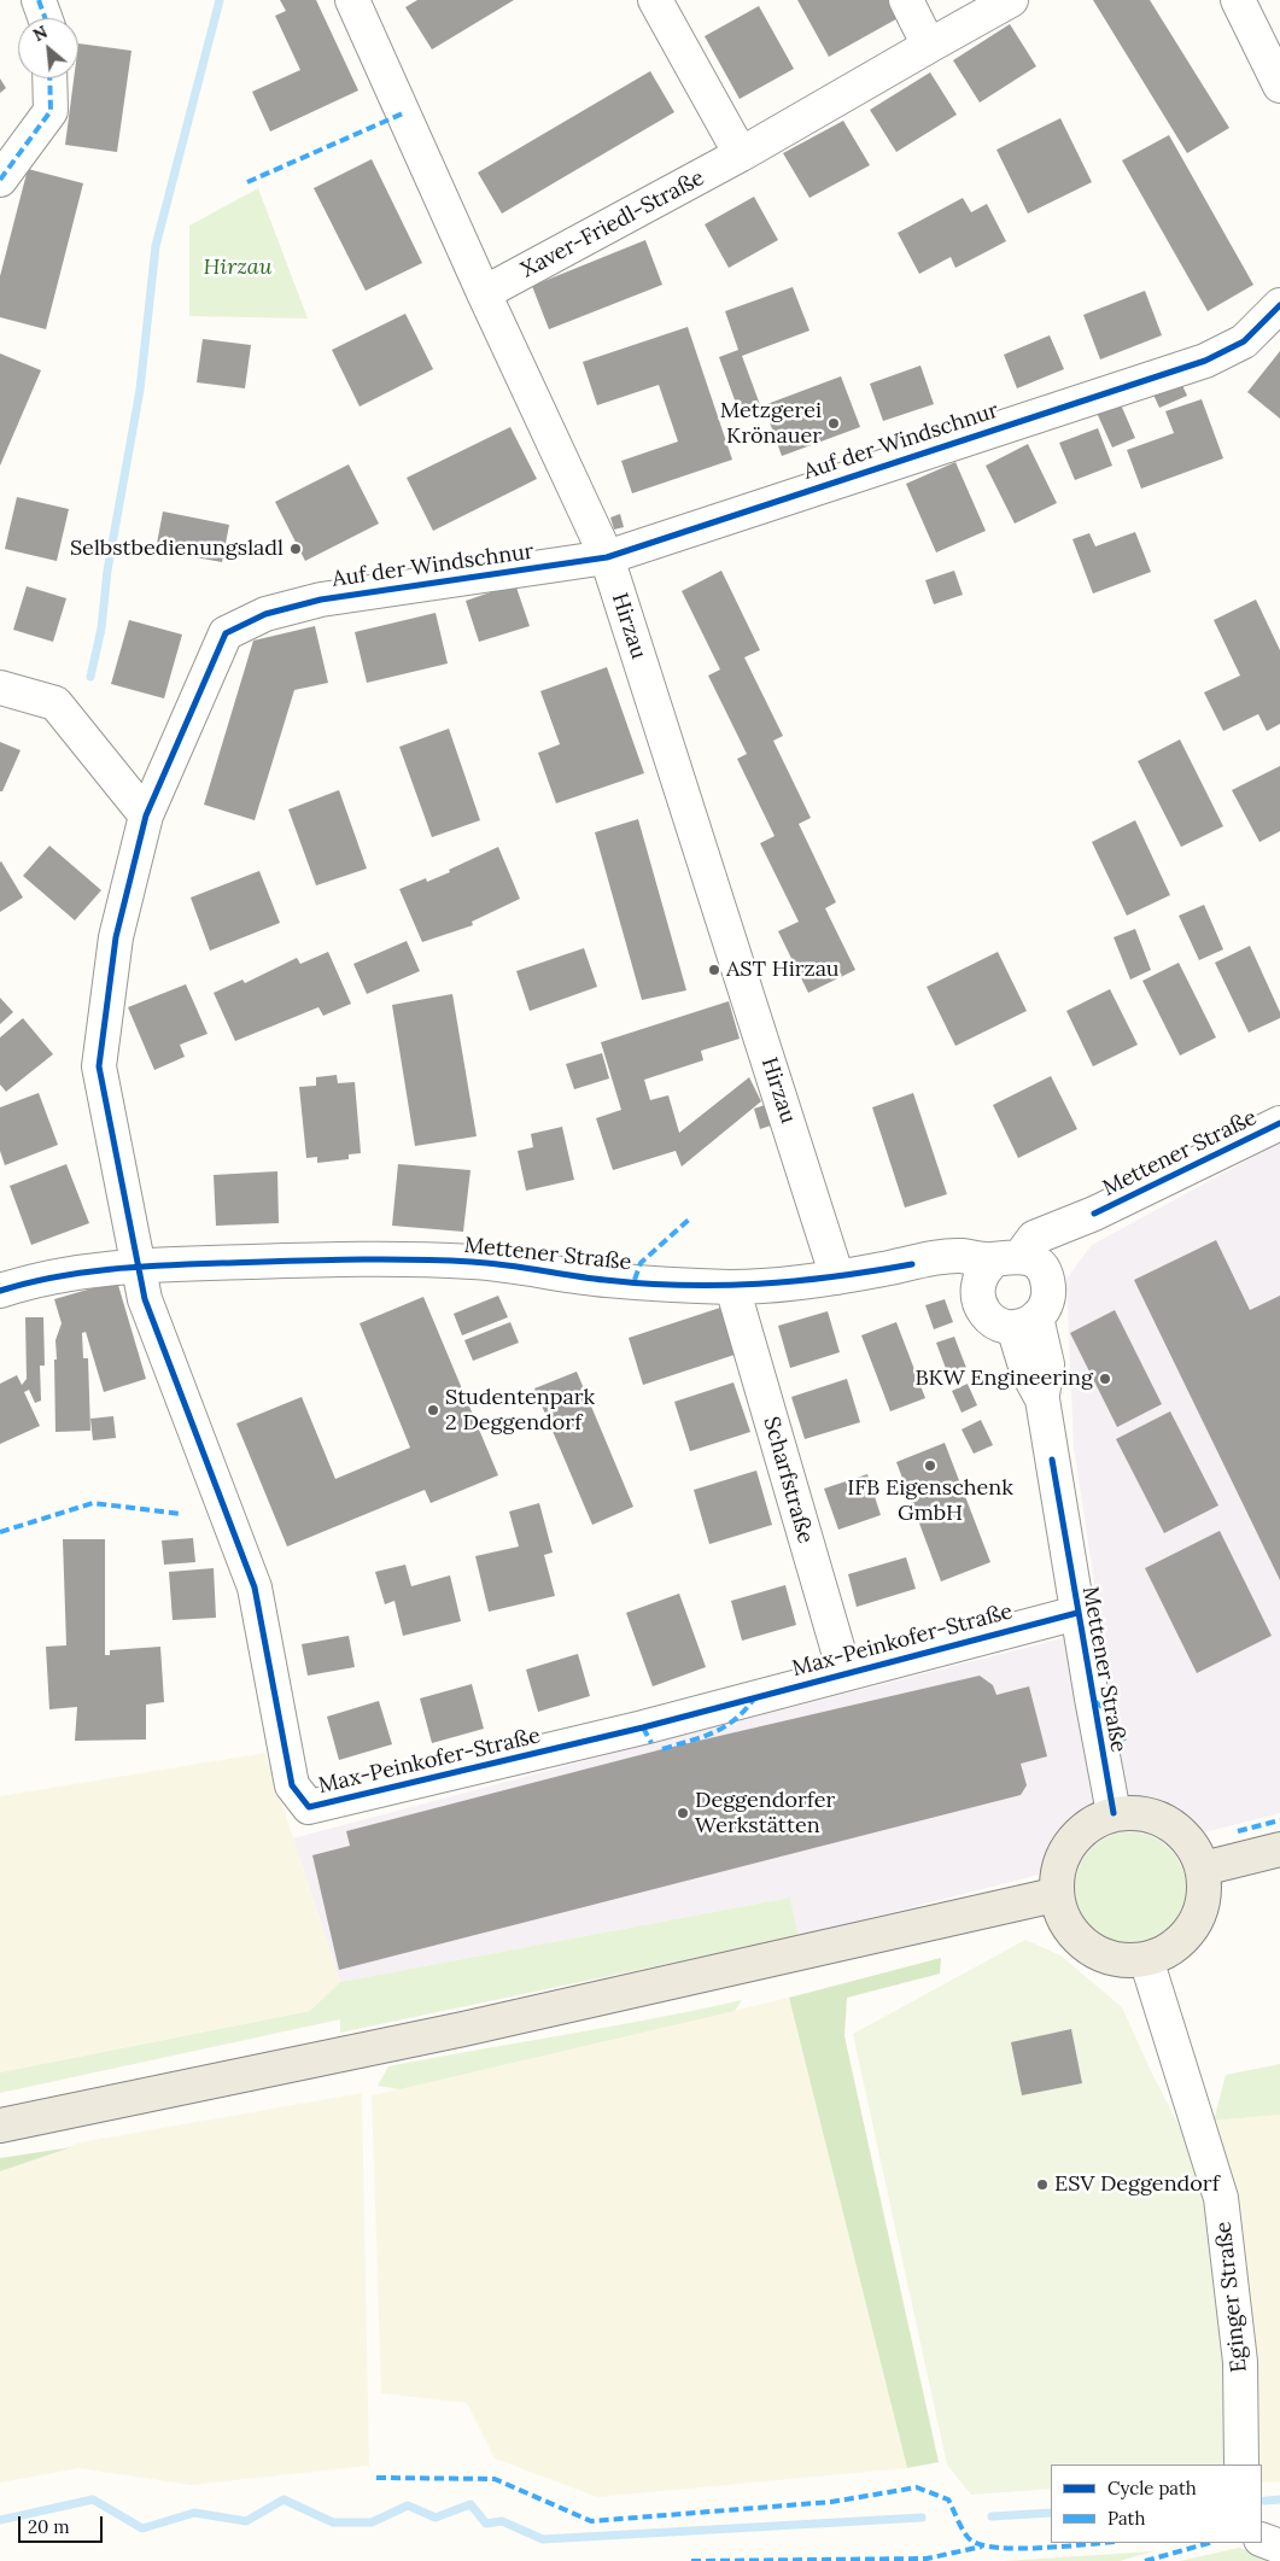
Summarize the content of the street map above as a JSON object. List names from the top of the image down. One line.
{"streets":{"street":["Xaver-Friedl-Straße","Auf der Windschnur","Hirzau","Mettener Straße","Scharfstraße","Max-Peinkofer-Straße","Eginger Straße"]},"crossings":[["Xaver-Friedl-Straße","Hirzau"],["Auf der Windschnur","Hirzau"],["Auf der Windschnur","Mettener Straße"],["Auf der Windschnur","Max-Peinkofer-Straße"],["Hirzau","Mettener Straße"],["Mettener Straße","Scharfstraße"],["Mettener Straße","Max-Peinkofer-Straße"],["Mettener Straße","Eginger Straße"],["Scharfstraße","Max-Peinkofer-Straße"]],"parks":["Hirzau"],"places":["Metzgerei Krönauer","Selbstbedienungsladl","AST Hirzau","BKW Engineering","Studentenpark 2 Deggendorf","IFB Eigenschenk GmbH","Deggendorfer Werkstätten","ESV Deggendorf"],"legend":["Cycle path","Path"],"scale_bar":"20 m","north":"top left"}
